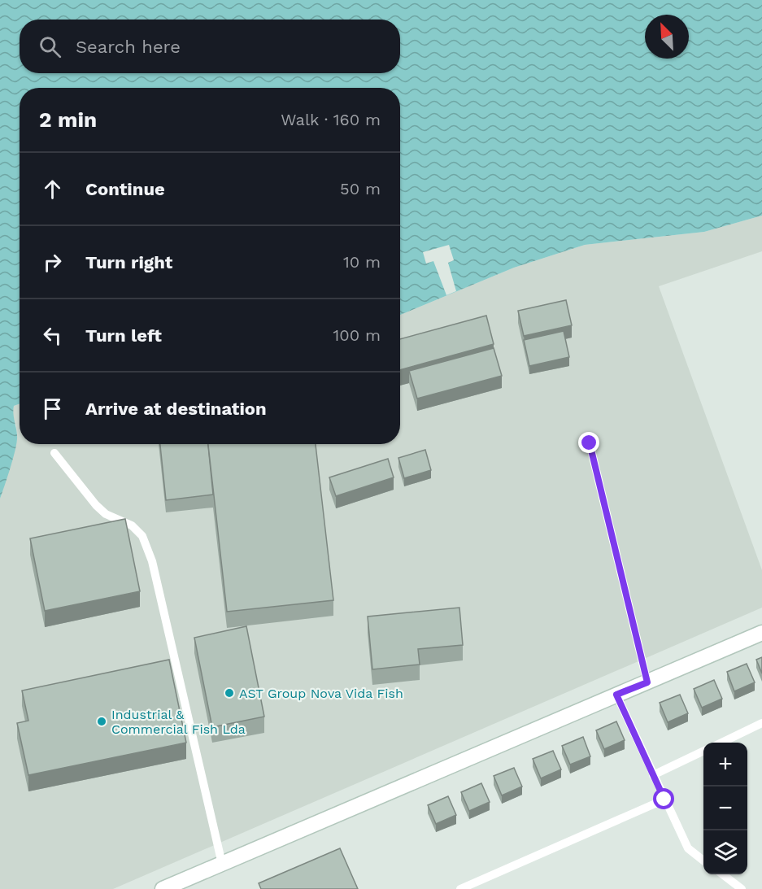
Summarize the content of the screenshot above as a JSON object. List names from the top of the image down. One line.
{"places":["AST Group Nova Vida Fish","Industrial & Commercial Fish Lda"],"north":"top left","page":{"search":"Search here","heading":["2 min","Walk · 160 m"],"list":[["Continue","50 m"],["Turn right","10 m"],["Turn left","100 m"],"Arrive at destination"],"map_buttons":["+","−"]}}
